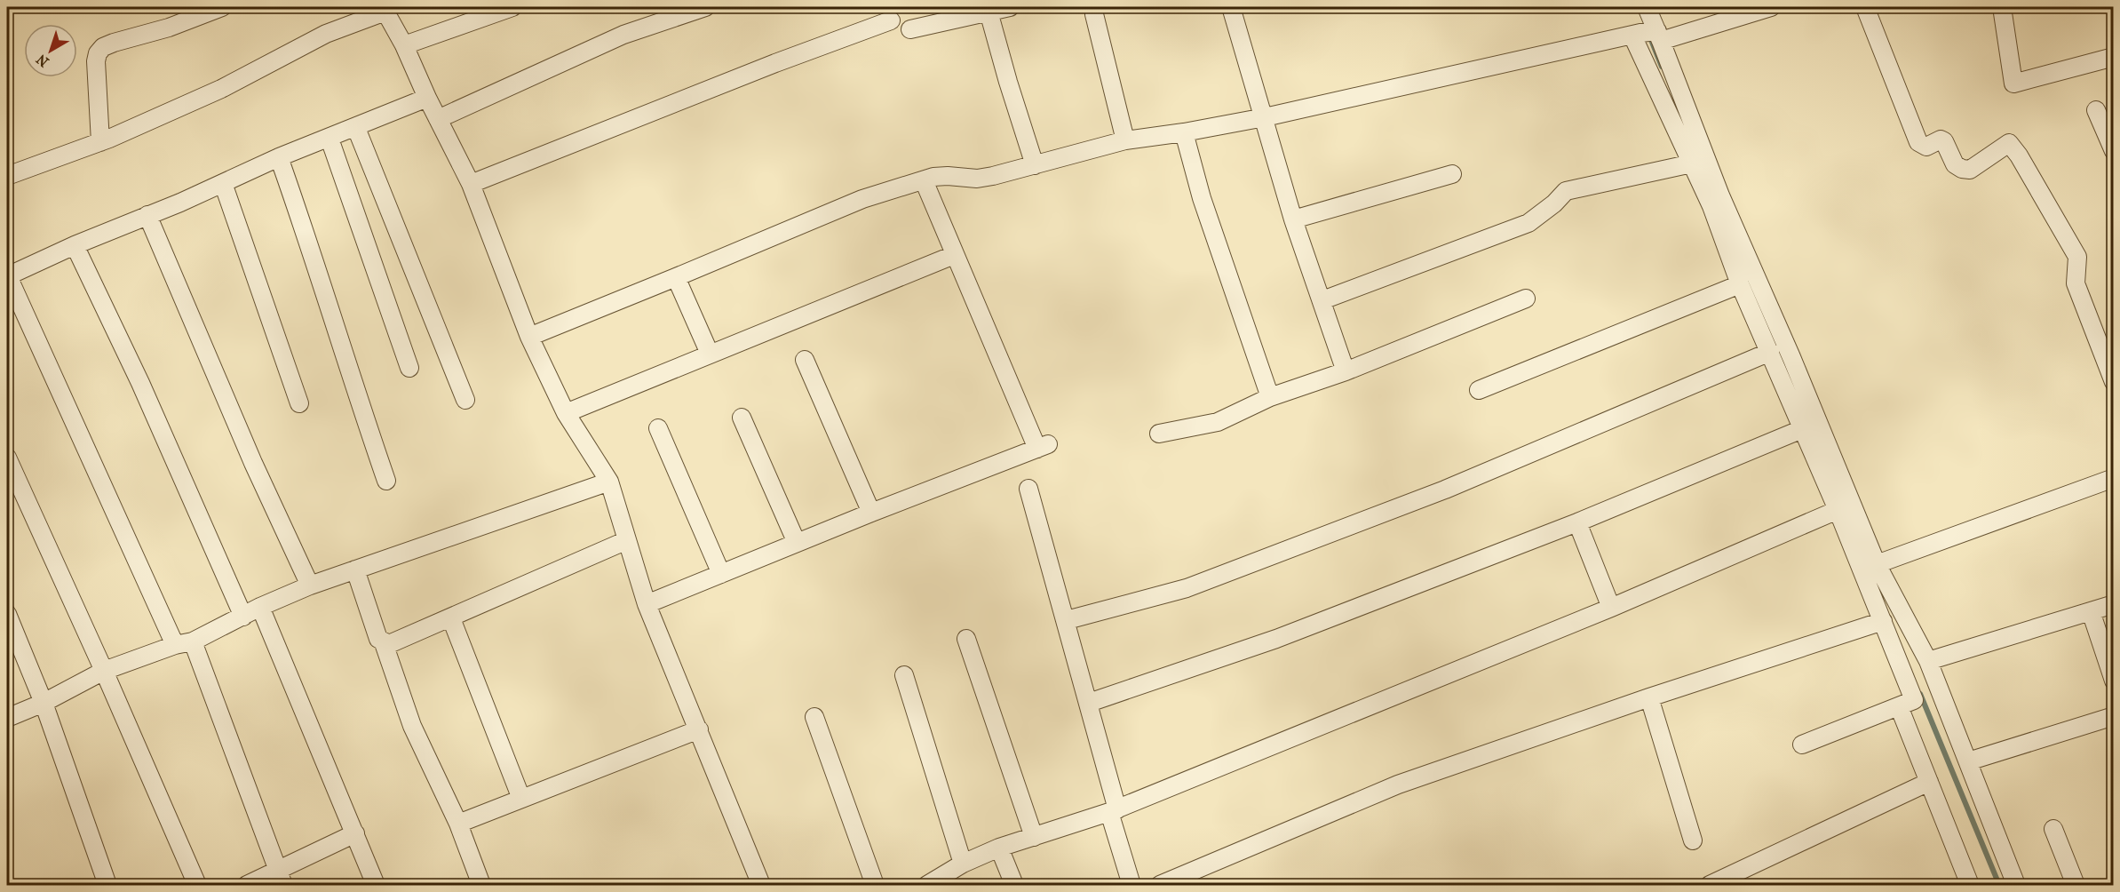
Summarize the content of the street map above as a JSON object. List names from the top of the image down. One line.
{"north":"bottom left"}
